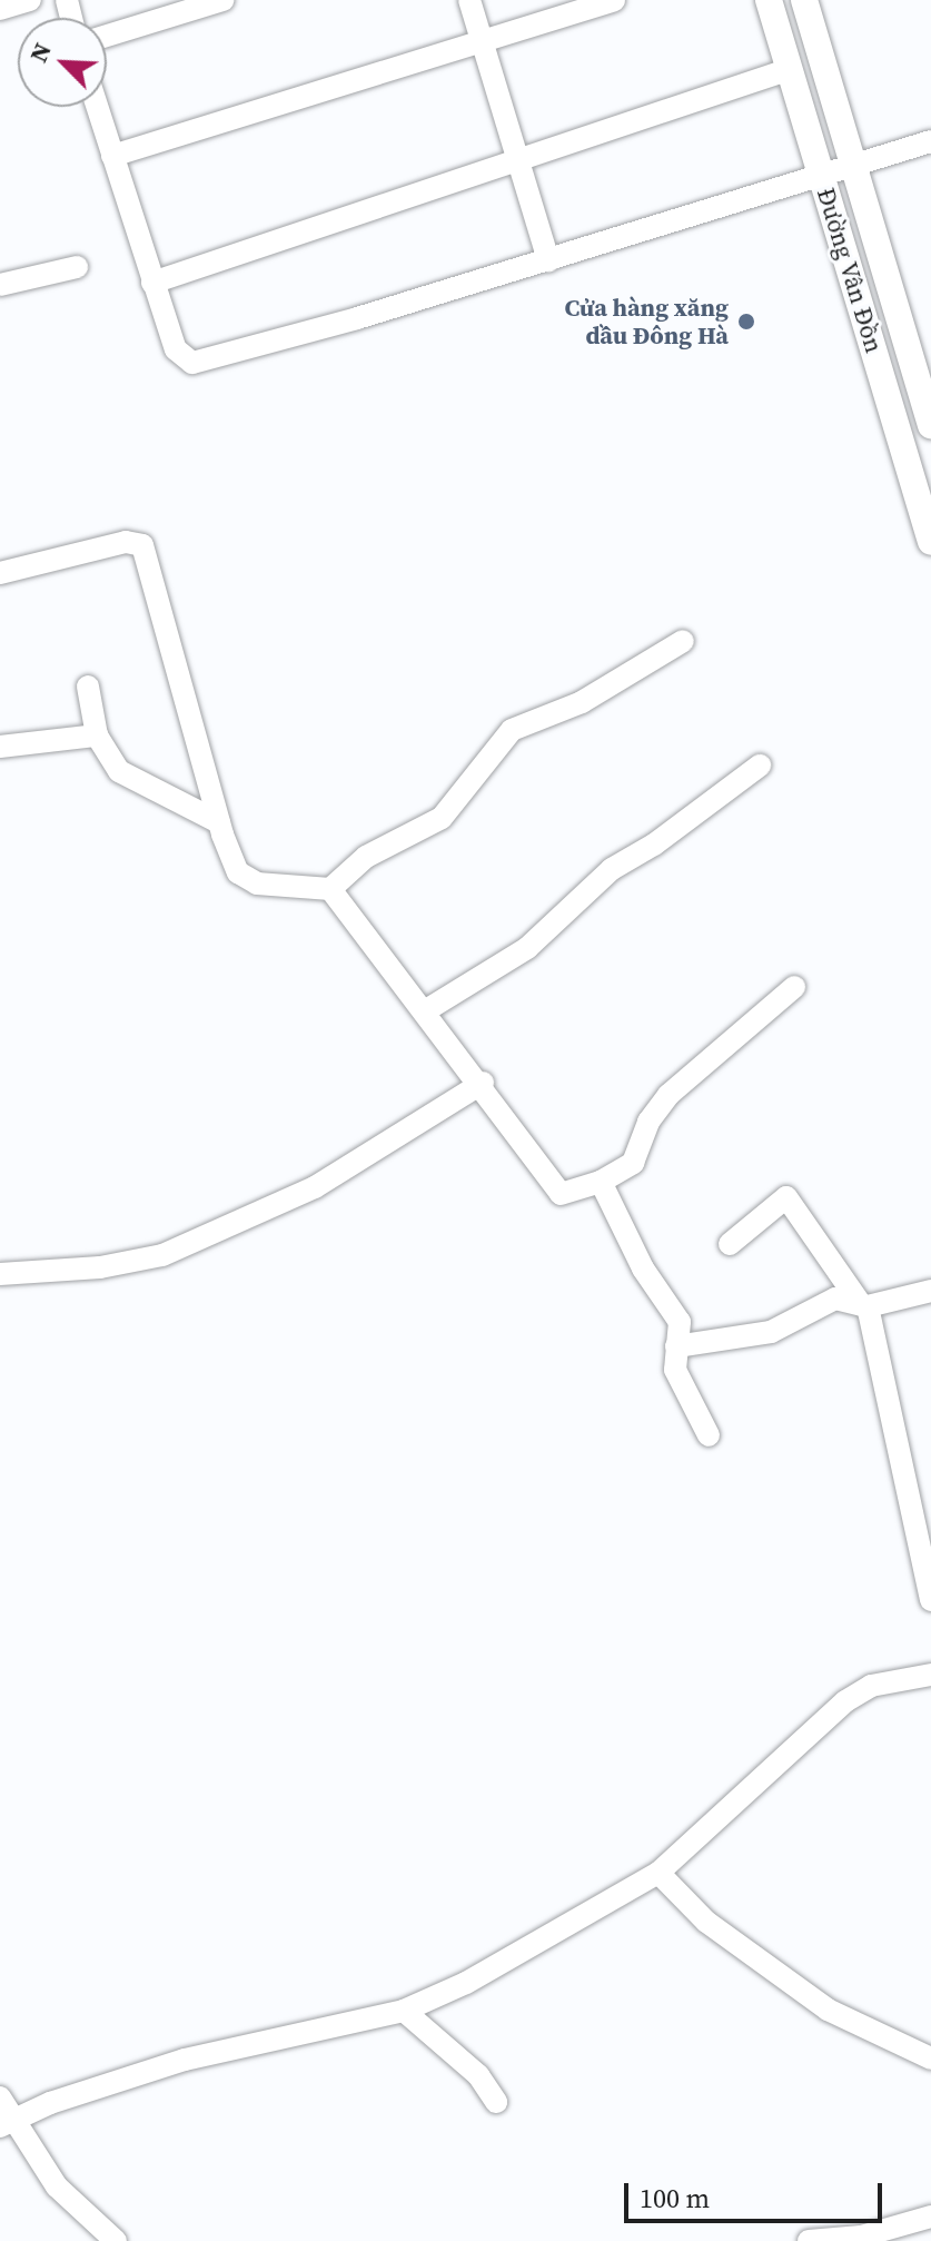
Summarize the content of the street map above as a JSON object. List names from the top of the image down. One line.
{"streets":{"main road":["Đường Vân Đồn"]},"places":["Cửa hàng xăng dầu Đông Hà"],"scale_bar":"100 m","north":"top left"}
